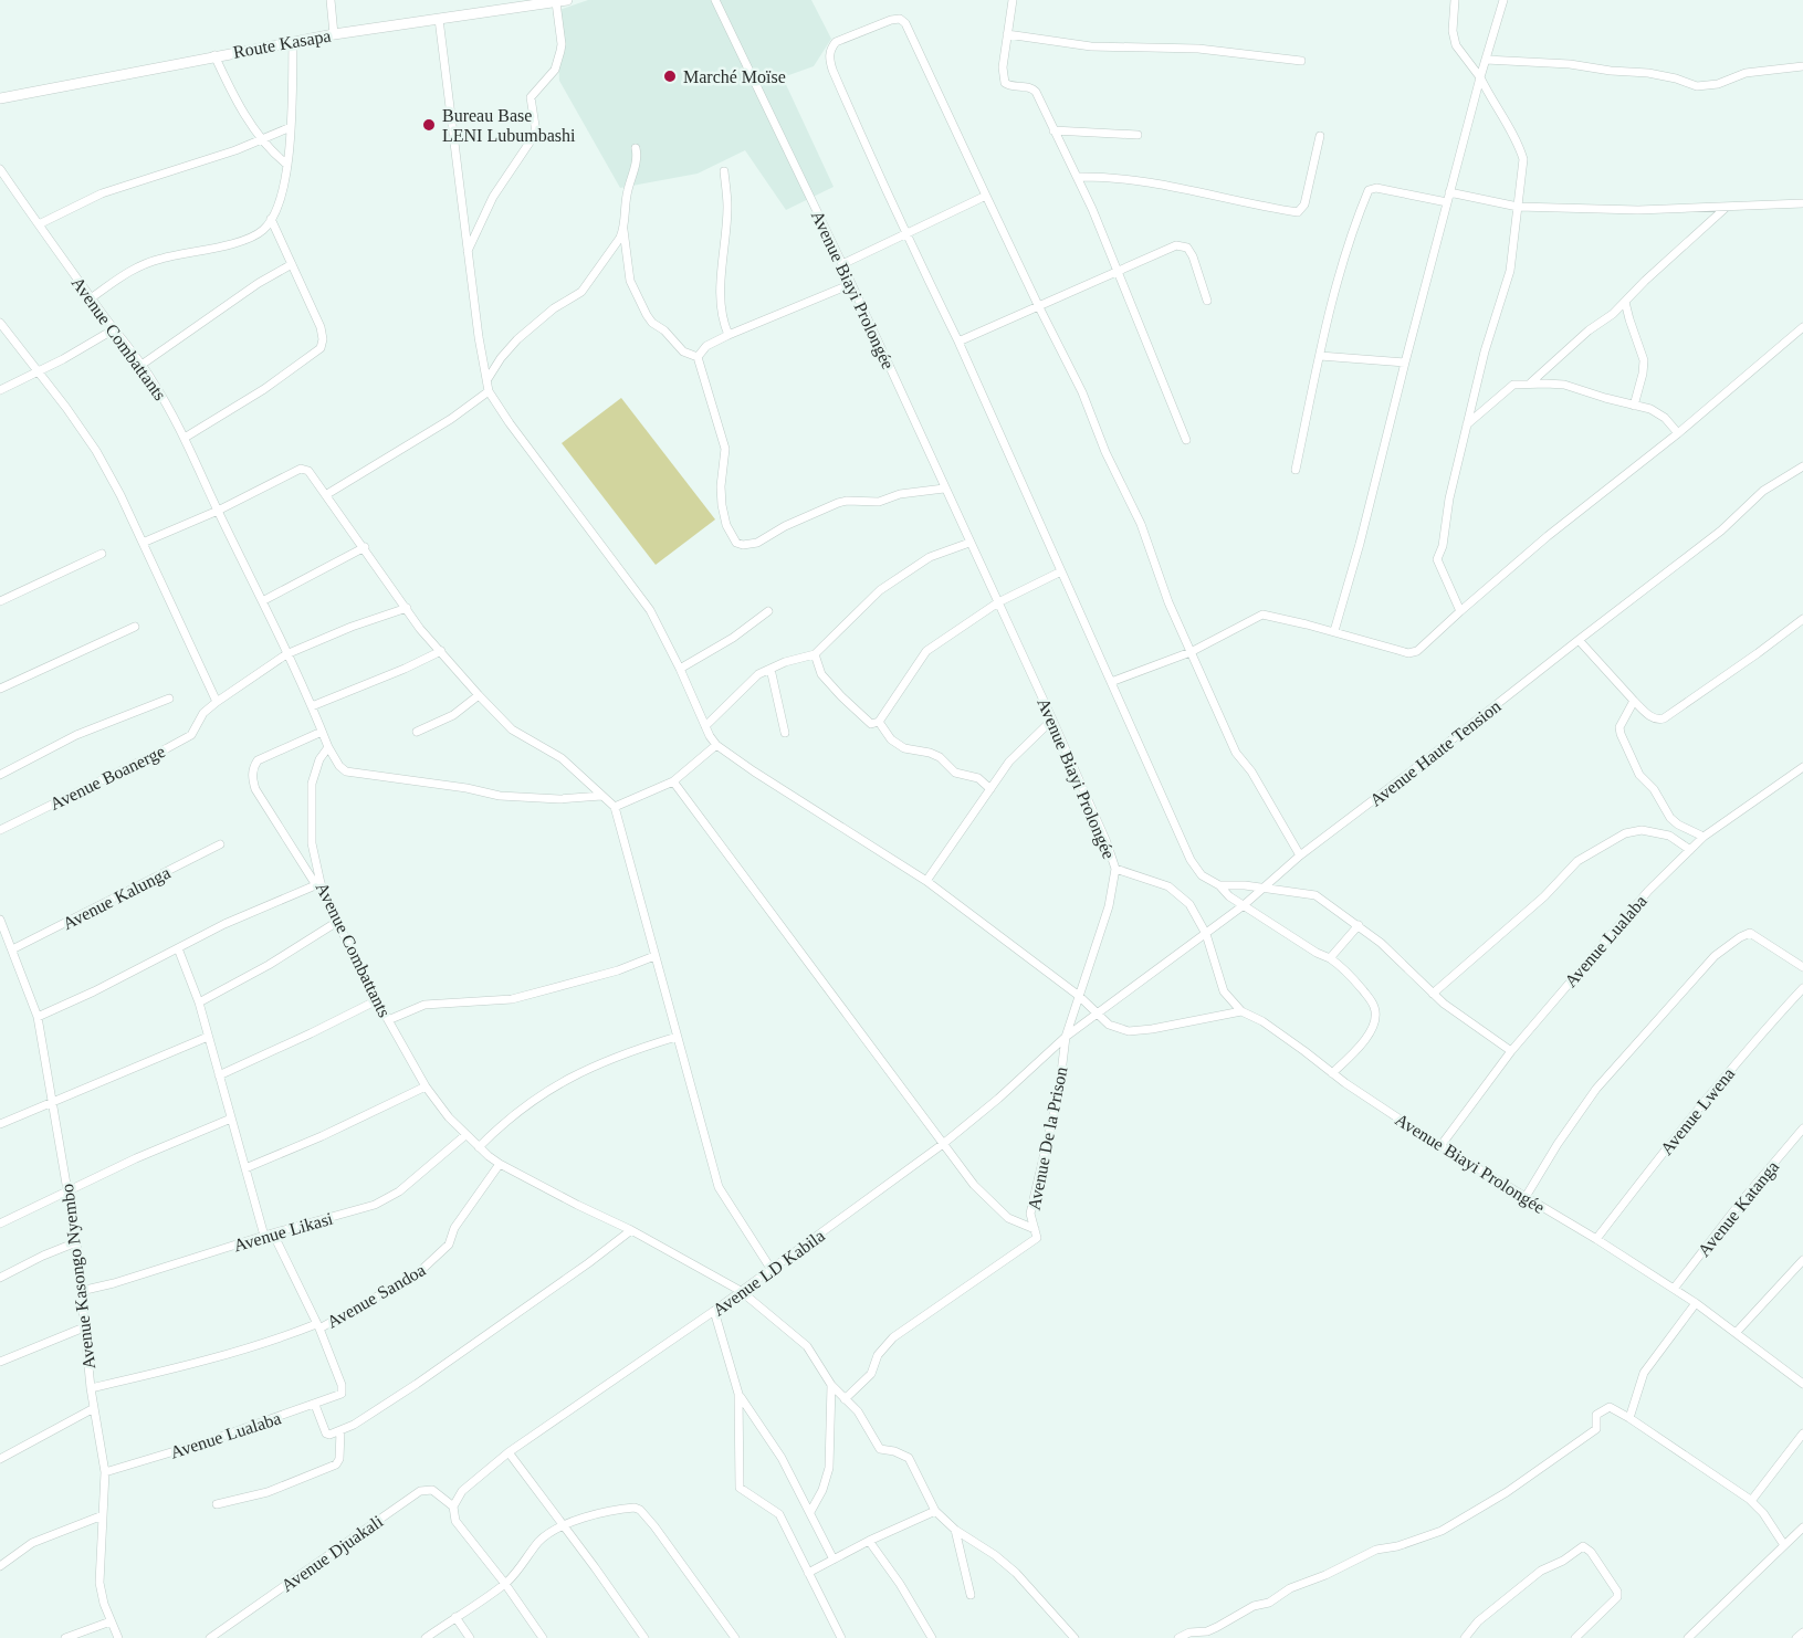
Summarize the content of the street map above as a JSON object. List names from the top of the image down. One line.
{"streets":{"main road":["Route Kasapa"],"street":["Avenue Biayi Prolongée","Avenue Combattants","Avenue Haute Tension","Avenue Boanerge","Avenue Kalunga","Avenue Lualaba","Avenue Lwena","Avenue De la Prison","Avenue Katanga","Avenue Likasi","Avenue LD Kabila","Avenue Kasongo Nyembo","Avenue Sandoa","Avenue Djuakali"]},"crossings":[["Avenue Biayi Prolongée","Avenue Haute Tension"],["Avenue Biayi Prolongée","Avenue Lualaba"],["Avenue Biayi Prolongée","Avenue Lwena"],["Avenue Biayi Prolongée","Avenue Katanga"],["Avenue Biayi Prolongée","Avenue LD Kabila"],["Avenue Combattants","Avenue Boanerge"],["Avenue Combattants","Avenue De la Prison"],["Avenue Combattants","Avenue Likasi"],["Avenue Combattants","Avenue LD Kabila"],["Avenue Combattants","Avenue Sandoa"],["Avenue Haute Tension","Avenue De la Prison"],["Avenue Haute Tension","Avenue LD Kabila"],["Avenue Kalunga","Avenue Kasongo Nyembo"],["Avenue Lualaba","Avenue Kasongo Nyembo"],["Avenue Lualaba","Avenue Sandoa"],["Avenue De la Prison","Avenue LD Kabila"],["Avenue Likasi","Avenue Kasongo Nyembo"],["Avenue LD Kabila","Avenue Djuakali"],["Avenue Kasongo Nyembo","Avenue Sandoa"]],"places":["Marché Moïse","Bureau Base LENI Lubumbashi"]}
